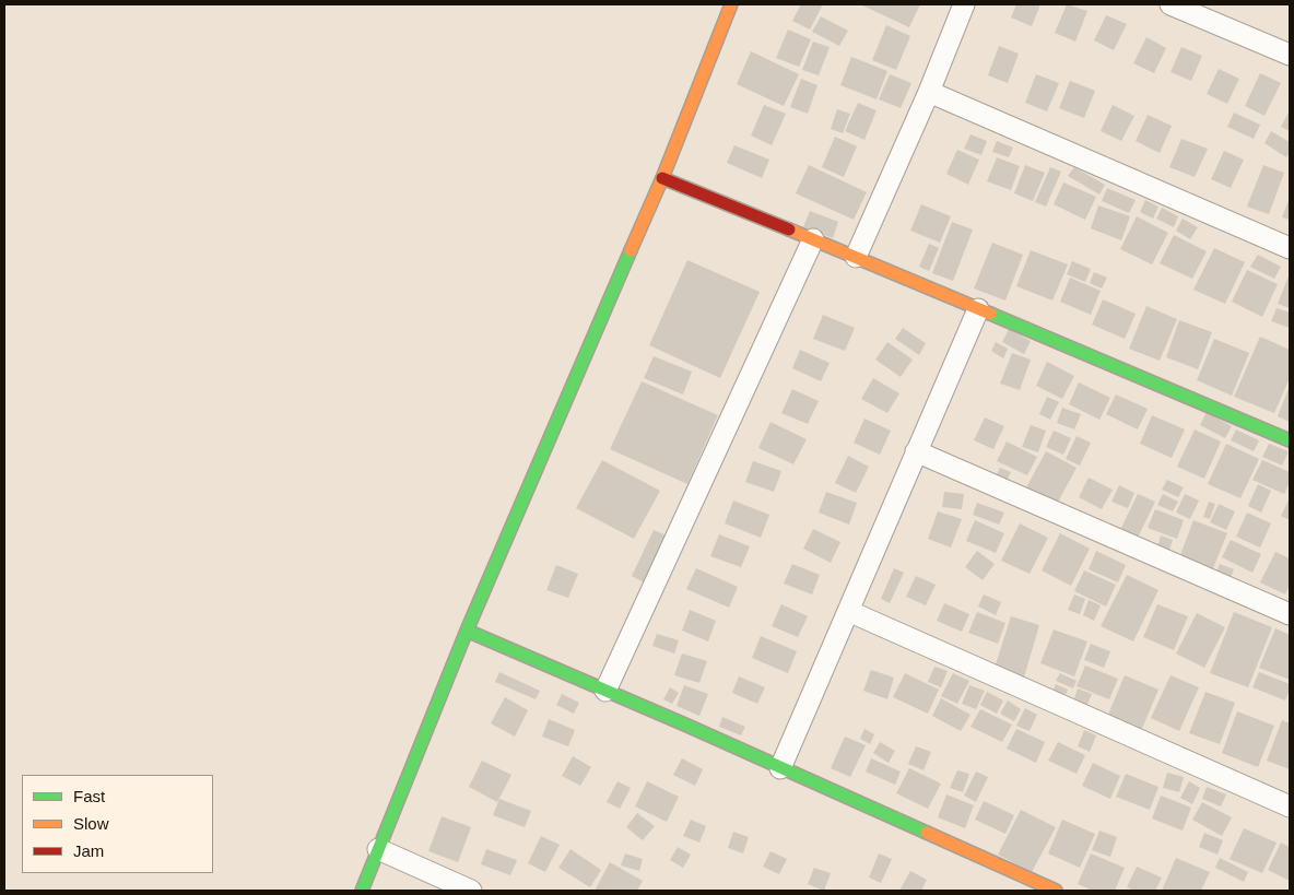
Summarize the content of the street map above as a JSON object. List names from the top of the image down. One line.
{"legend":["Fast","Slow","Jam"]}
